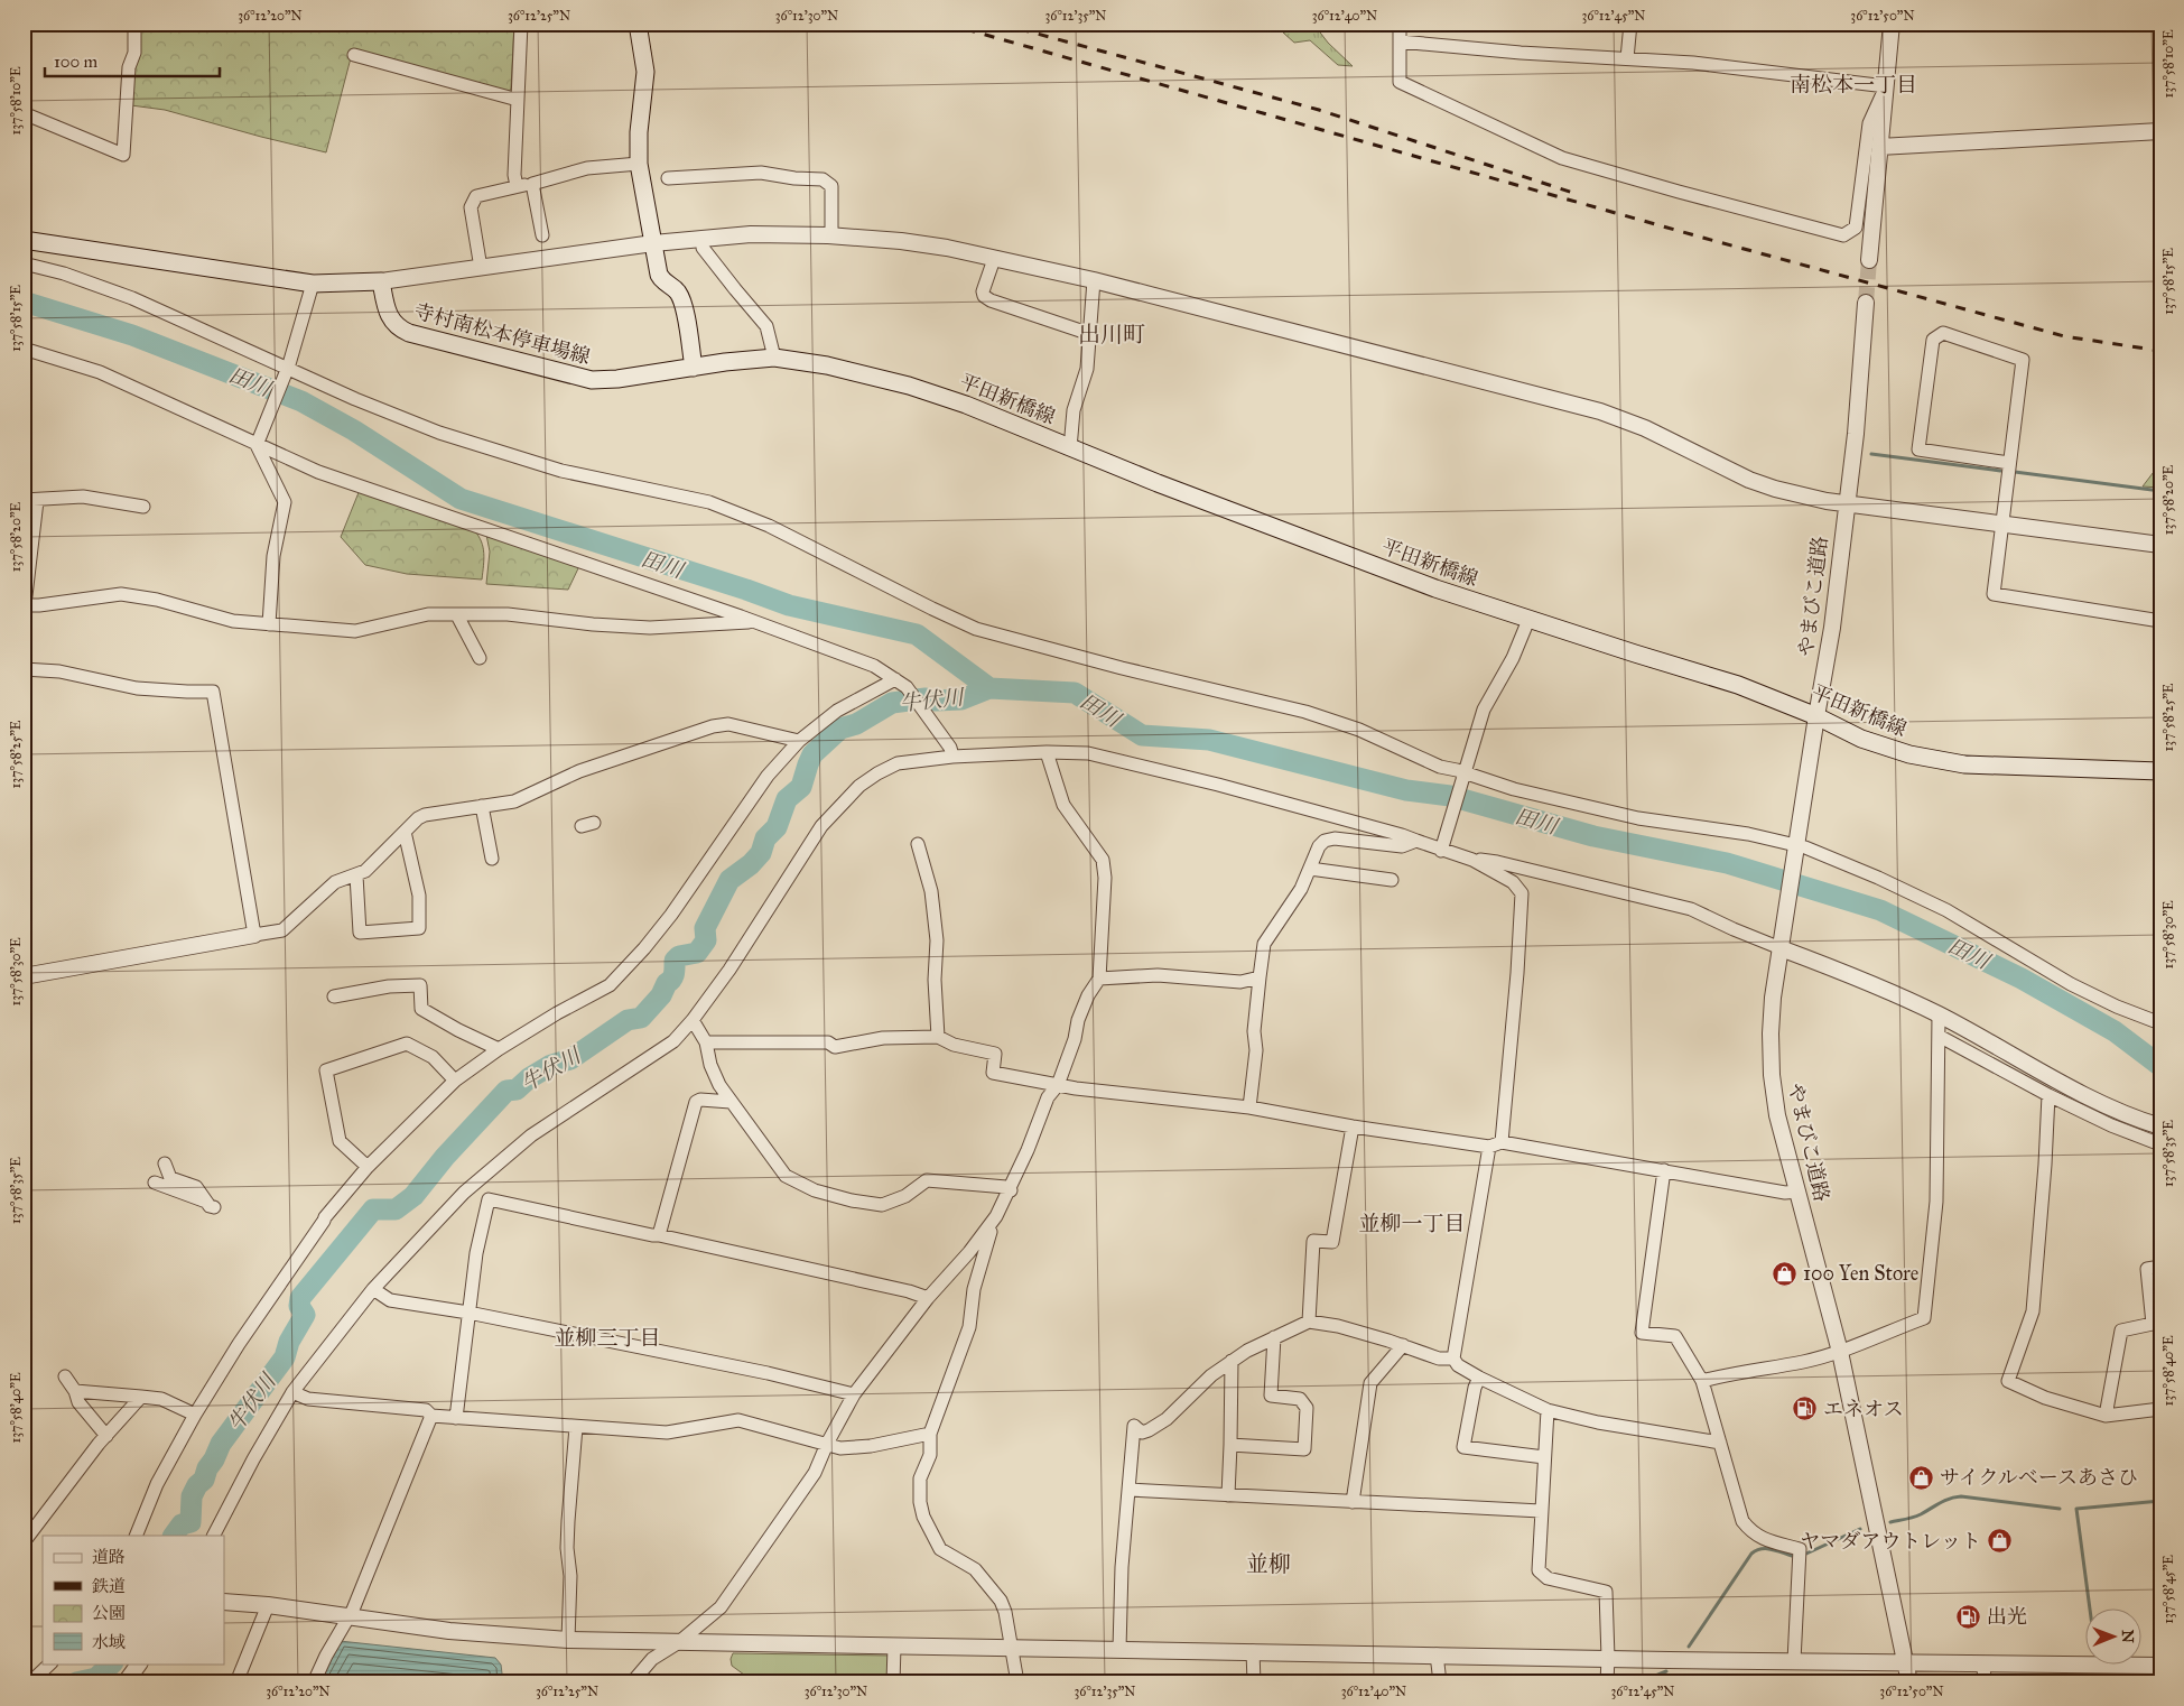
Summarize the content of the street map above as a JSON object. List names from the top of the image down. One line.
{"streets":{"main road":["寺村南松本停車場線","平田新橋線"],"street":["やまびこ道路"]},"crossings":[["寺村南松本停車場線","平田新橋線"],["平田新橋線","やまびこ道路"]],"districts":["南松本一丁目","出川町","並柳一丁目","並柳三丁目","並柳"],"water":["田川","牛伏川"],"places":{"shop":["100 Yen Store","サイクルベースあさひ","ヤマダアウトレット"],"fuel station":["エネオス","出光"]},"legend":["道路","鉄道","公園","水域"],"scale_bar":"100 m","north":"right","coordinates":["36°12'20\"N","36°12'25\"N","36°12'30\"N","36°12'35\"N","36°12'40\"N","36°12'45\"N","36°12'50\"N","137°58'10\"E","137°58'15\"E","137°58'20\"E","137°58'25\"E","137°58'30\"E","137°58'35\"E","137°58'40\"E","137°58'45\"E"]}
